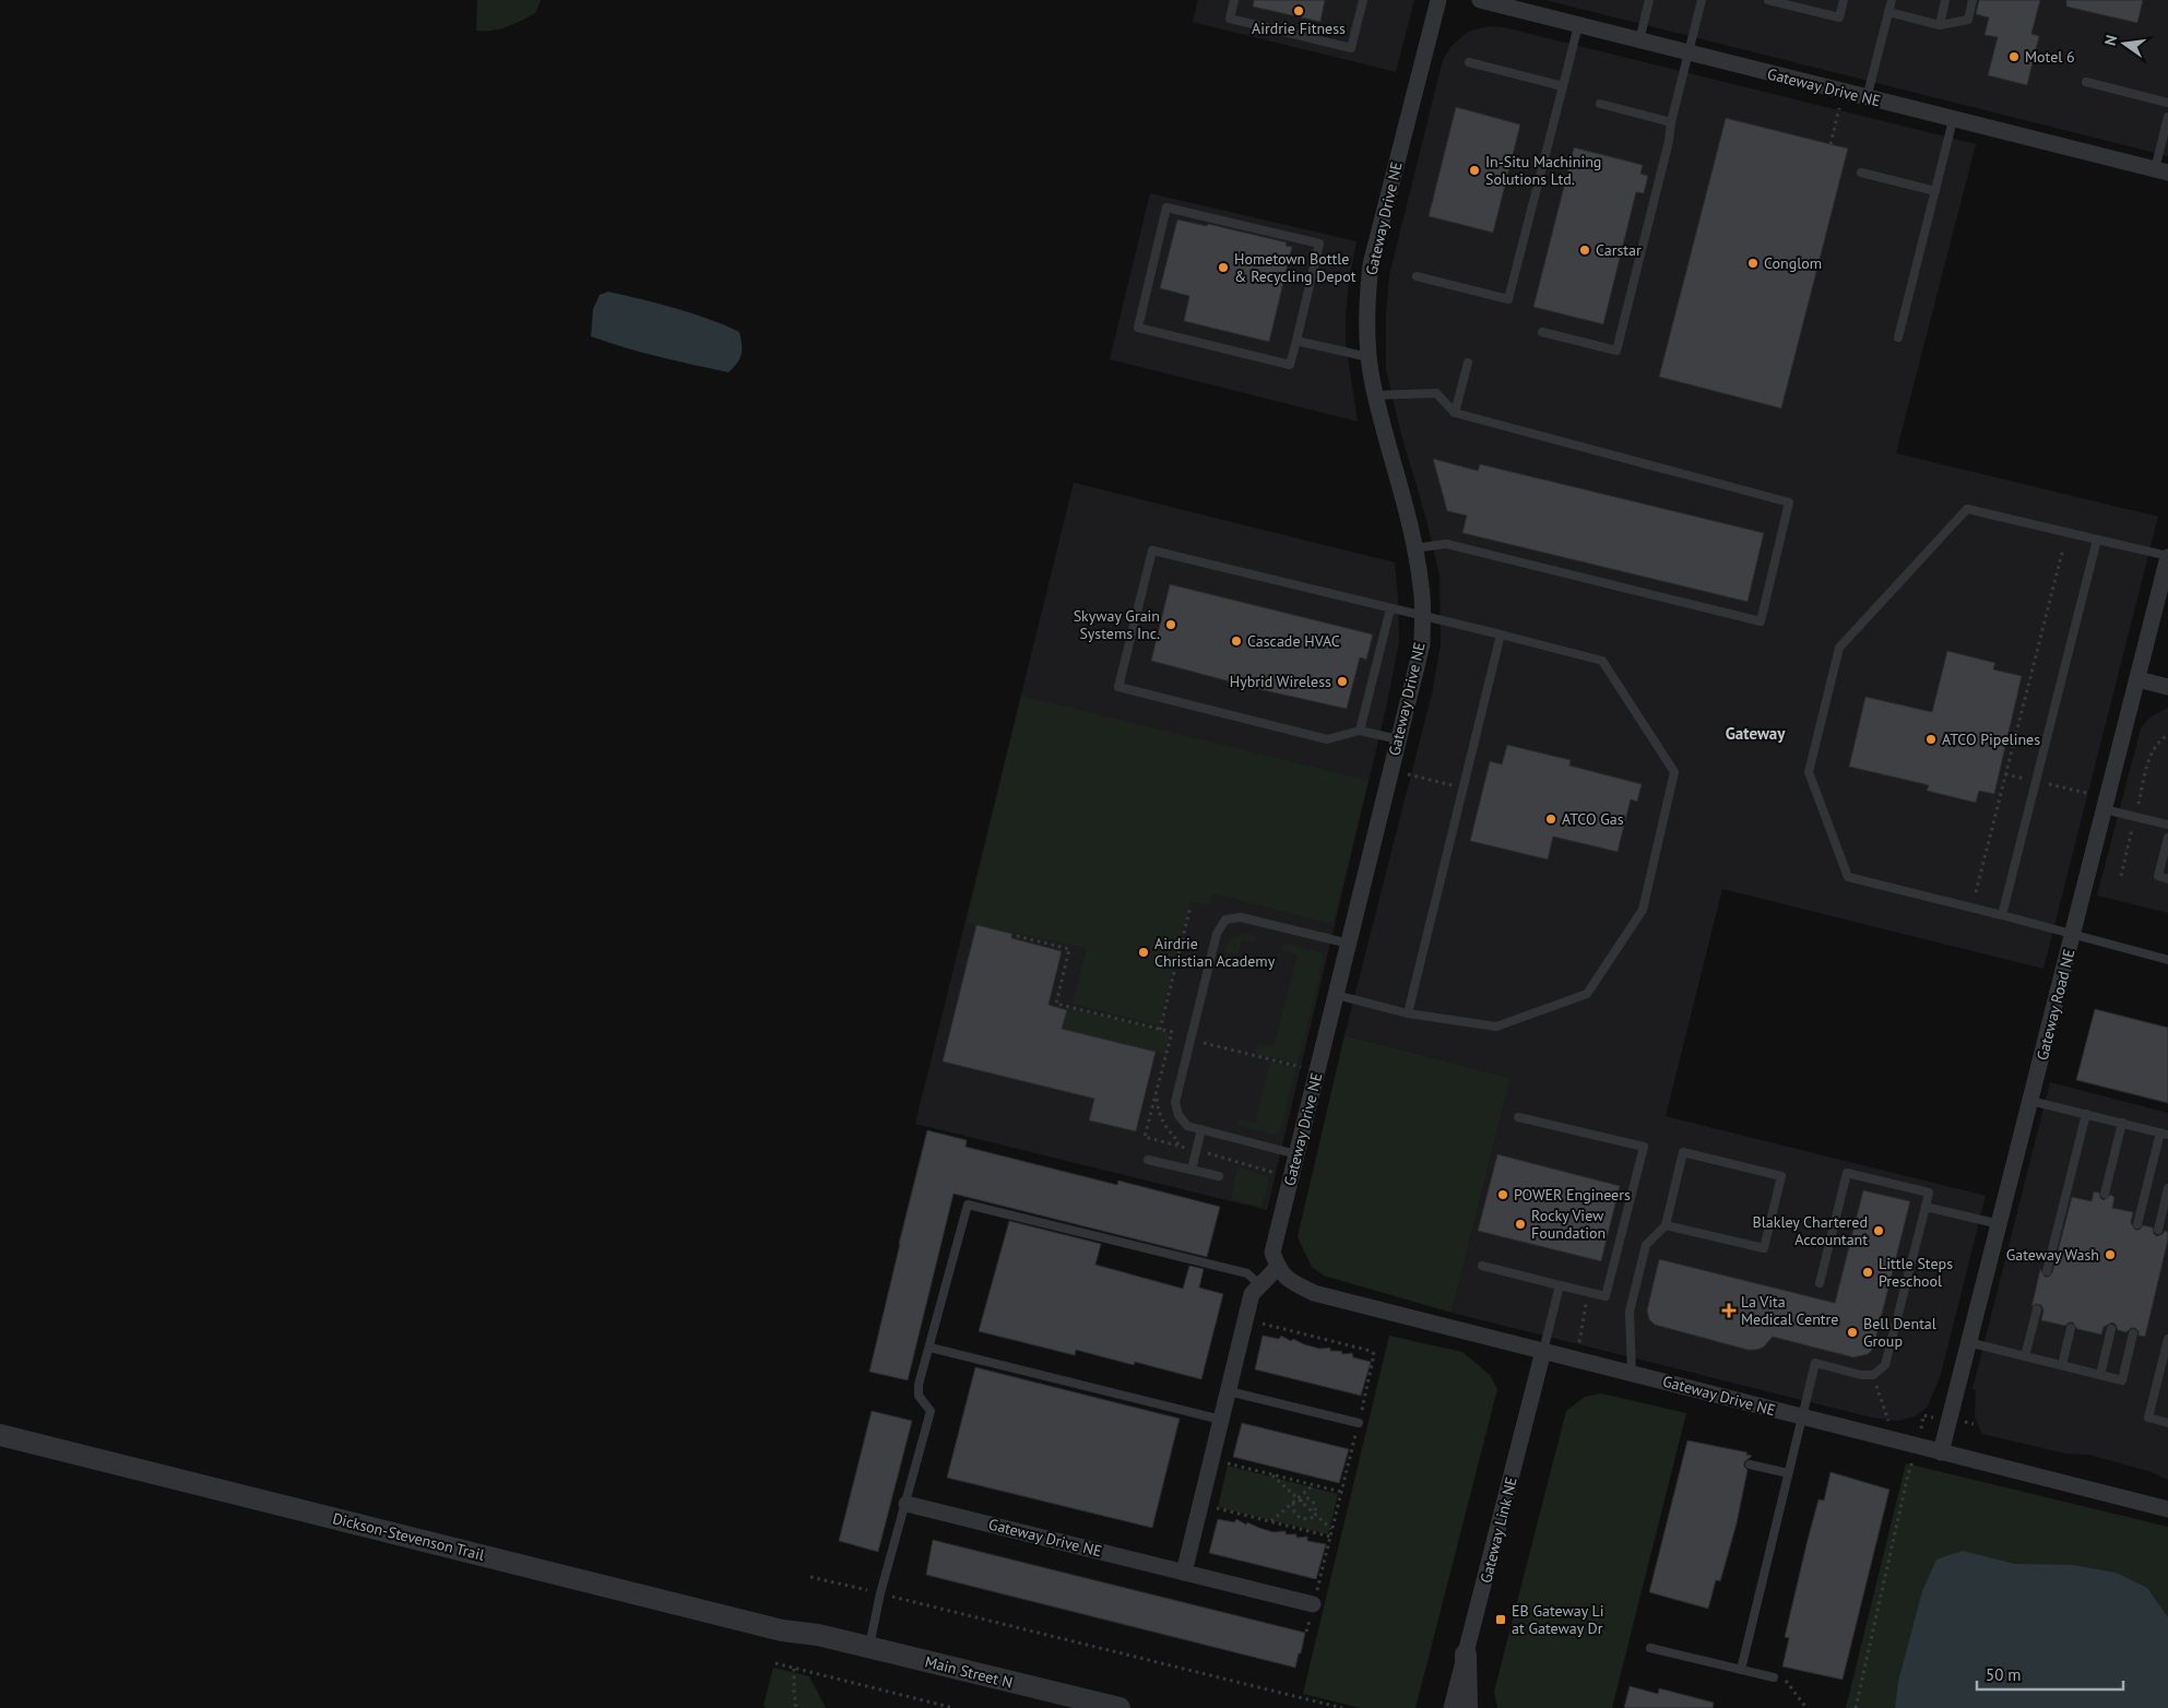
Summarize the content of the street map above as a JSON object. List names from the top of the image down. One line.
{"streets":{"street":["Gateway Drive NE","Gateway Road NE","Gateway Link NE","Dickson-Stevenson Trail","Main Street N"]},"crossings":[["Gateway Drive NE","Gateway Road NE"],["Gateway Drive NE","Gateway Link NE"],["Dickson-Stevenson Trail","Main Street N"]],"districts":["Gateway"],"places":{"other":["Airdrie Fitness","Motel 6","In-Situ Machining Solutions Ltd.","Carstar","Conglom","Hometown Bottle & Recycling Depot","Skyway Grain Systems Inc.","Cascade HVAC","Hybrid Wireless","ATCO Pipelines","ATCO Gas","Airdrie Christian Academy","POWER Engineers","Rocky View Foundation","Blakley Chartered Accountant","Gateway Wash","Little Steps Preschool","Bell Dental Group"],"health":["La Vita Medical Centre"],"transit":["EB Gateway Li at Gateway Dr"]},"scale_bar":"50 m","north":"left"}
